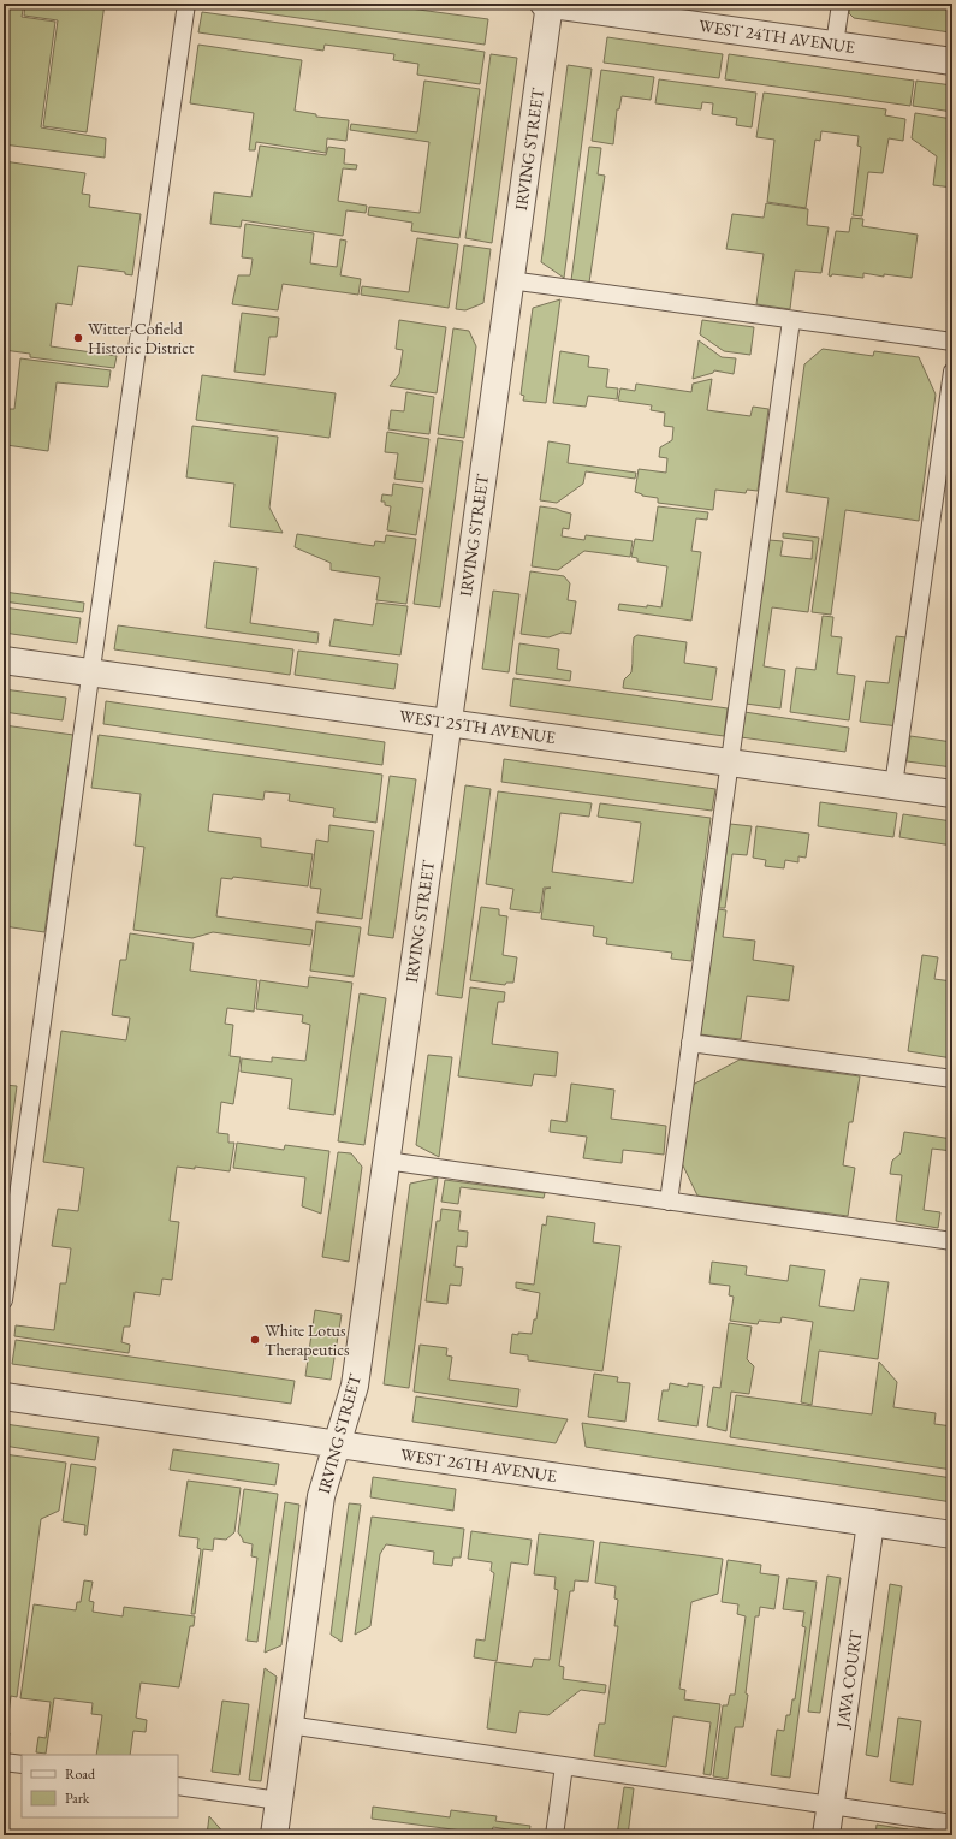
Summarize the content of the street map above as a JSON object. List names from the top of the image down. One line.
{"streets":{"street":["WEST 24TH AVENUE","IRVING STREET","WEST 25TH AVENUE","WEST 26TH AVENUE","JAVA COURT"]},"crossings":[["WEST 24TH AVENUE","IRVING STREET"],["IRVING STREET","WEST 25TH AVENUE"],["IRVING STREET","WEST 26TH AVENUE"],["WEST 26TH AVENUE","JAVA COURT"]],"places":["Witter-Cofield Historic District","White Lotus Therapeutics"],"legend":["Road","Park"]}
